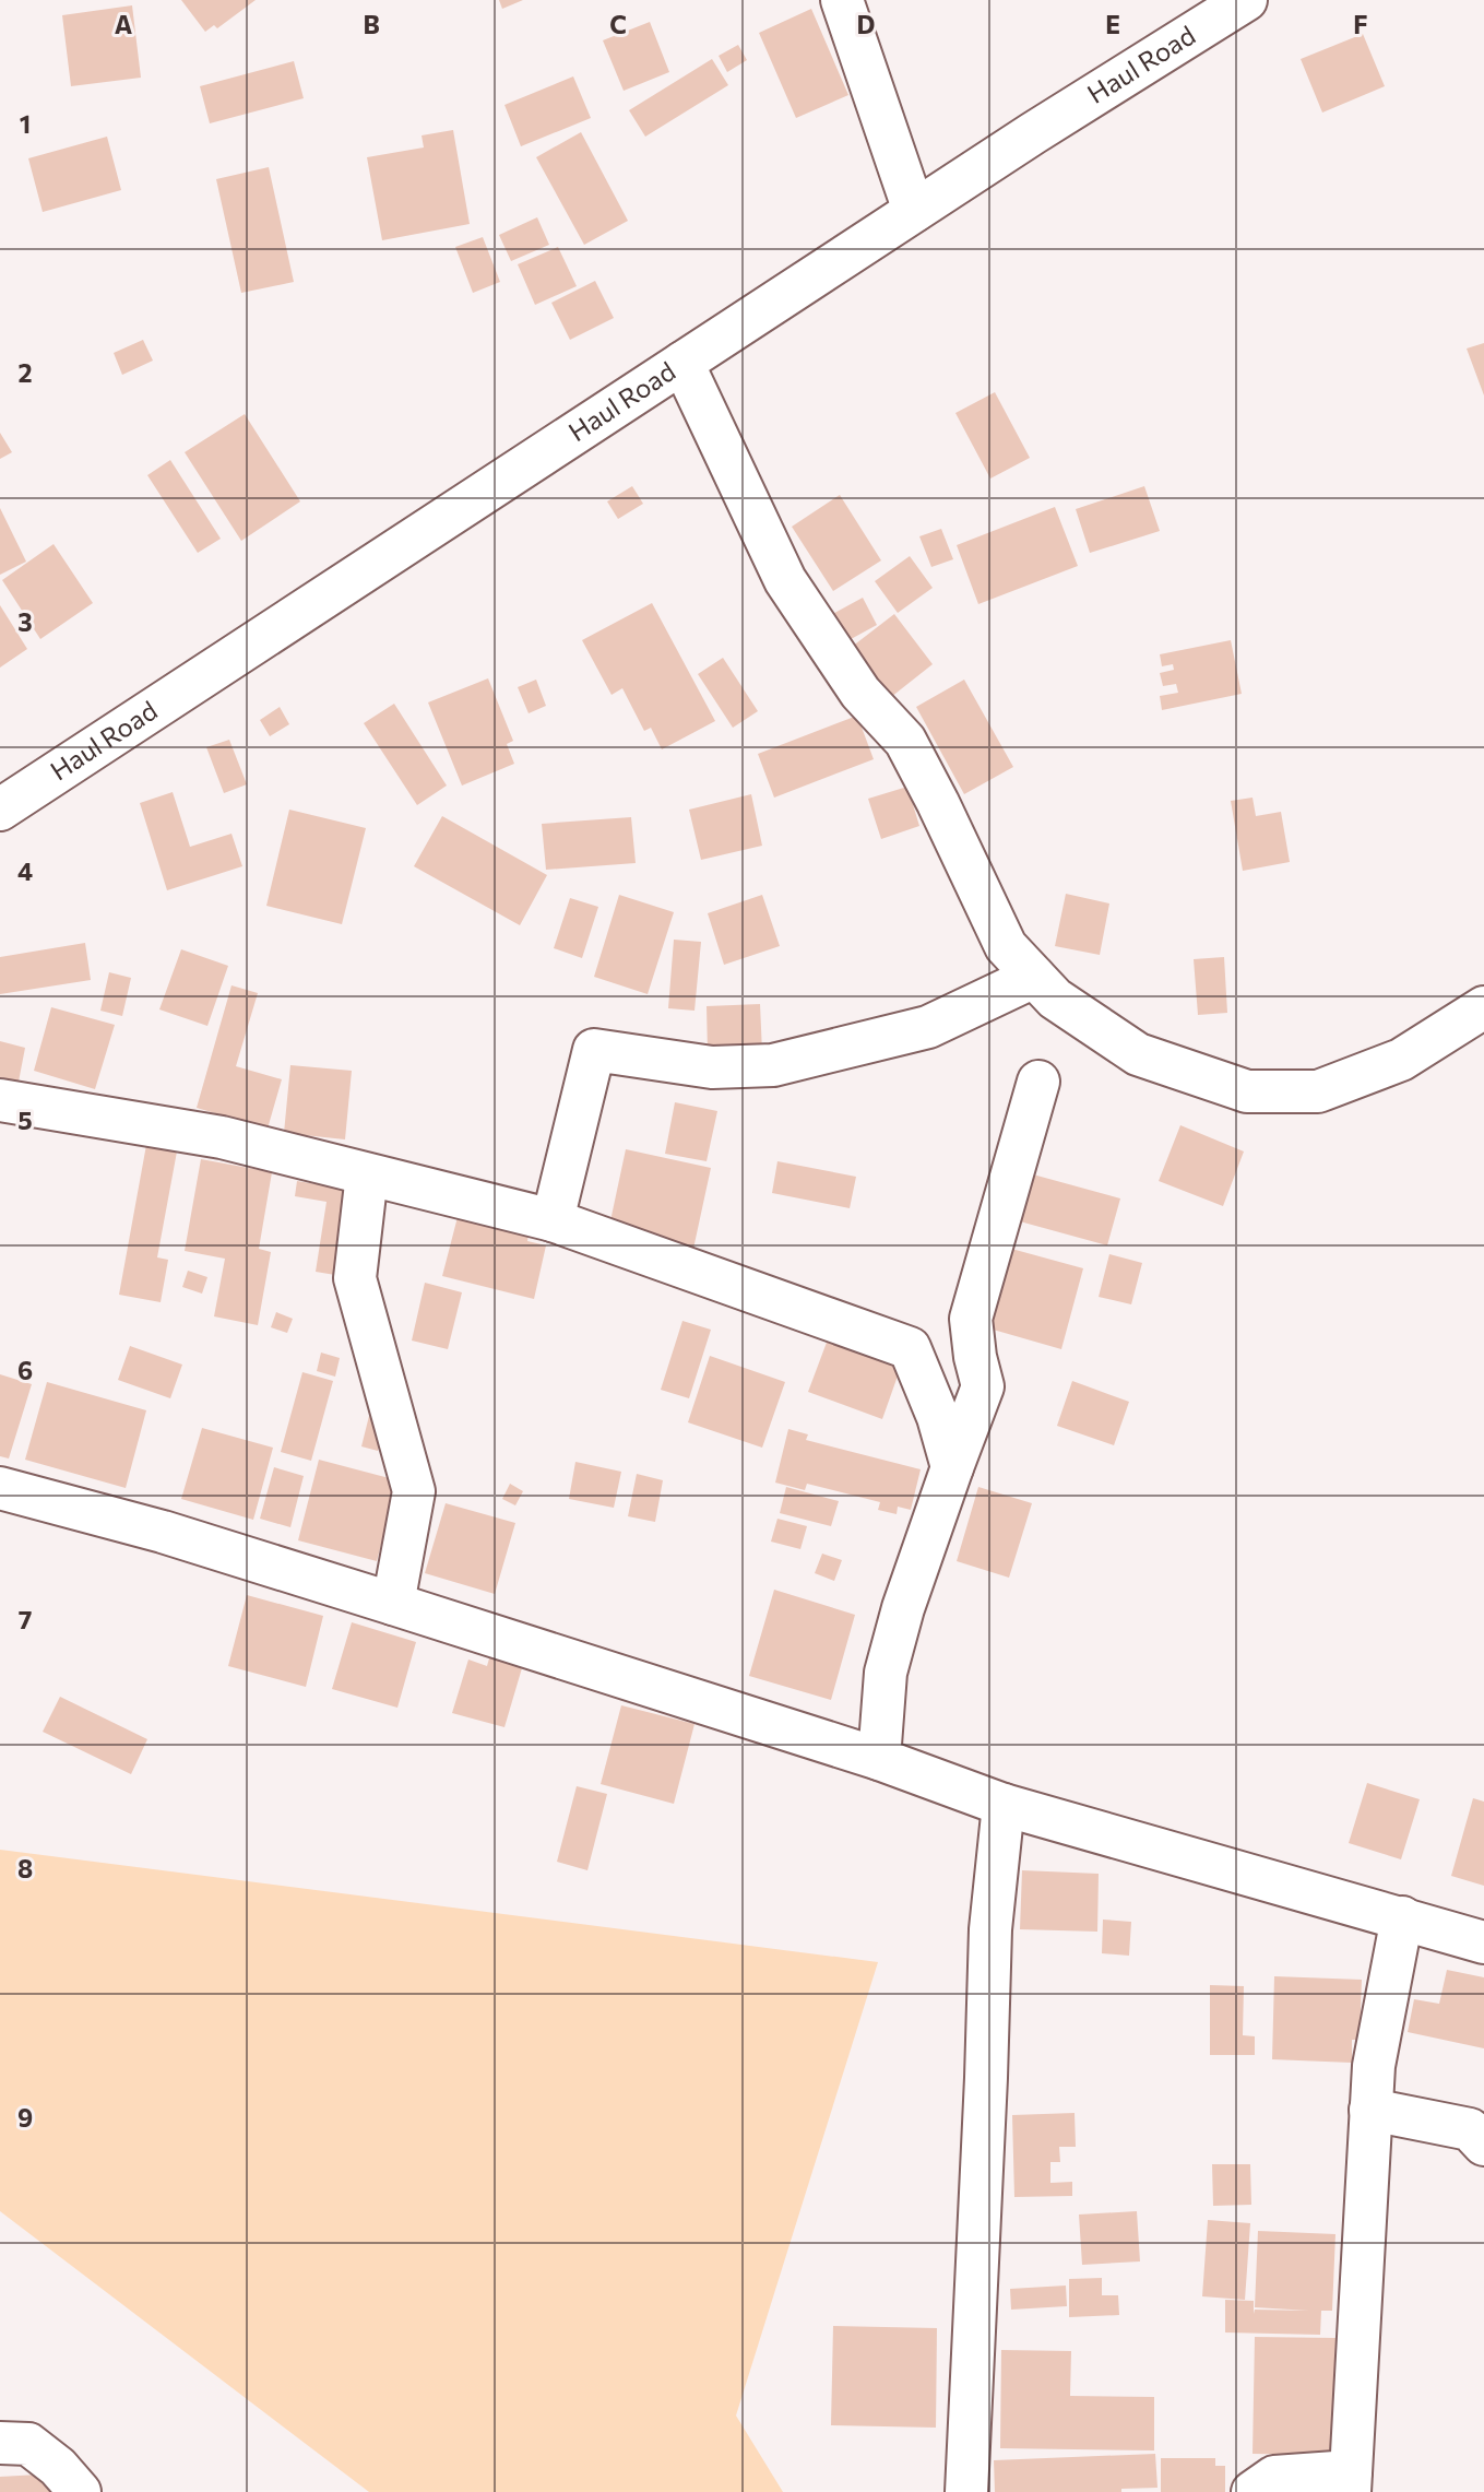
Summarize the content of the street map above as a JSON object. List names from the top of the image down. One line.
{"streets":{"street":["Haul Road"]},"grid":{"columns":["A","B","C","D","E","F"],"rows":["1","2","3","4","5","6","7","8","9"]}}
